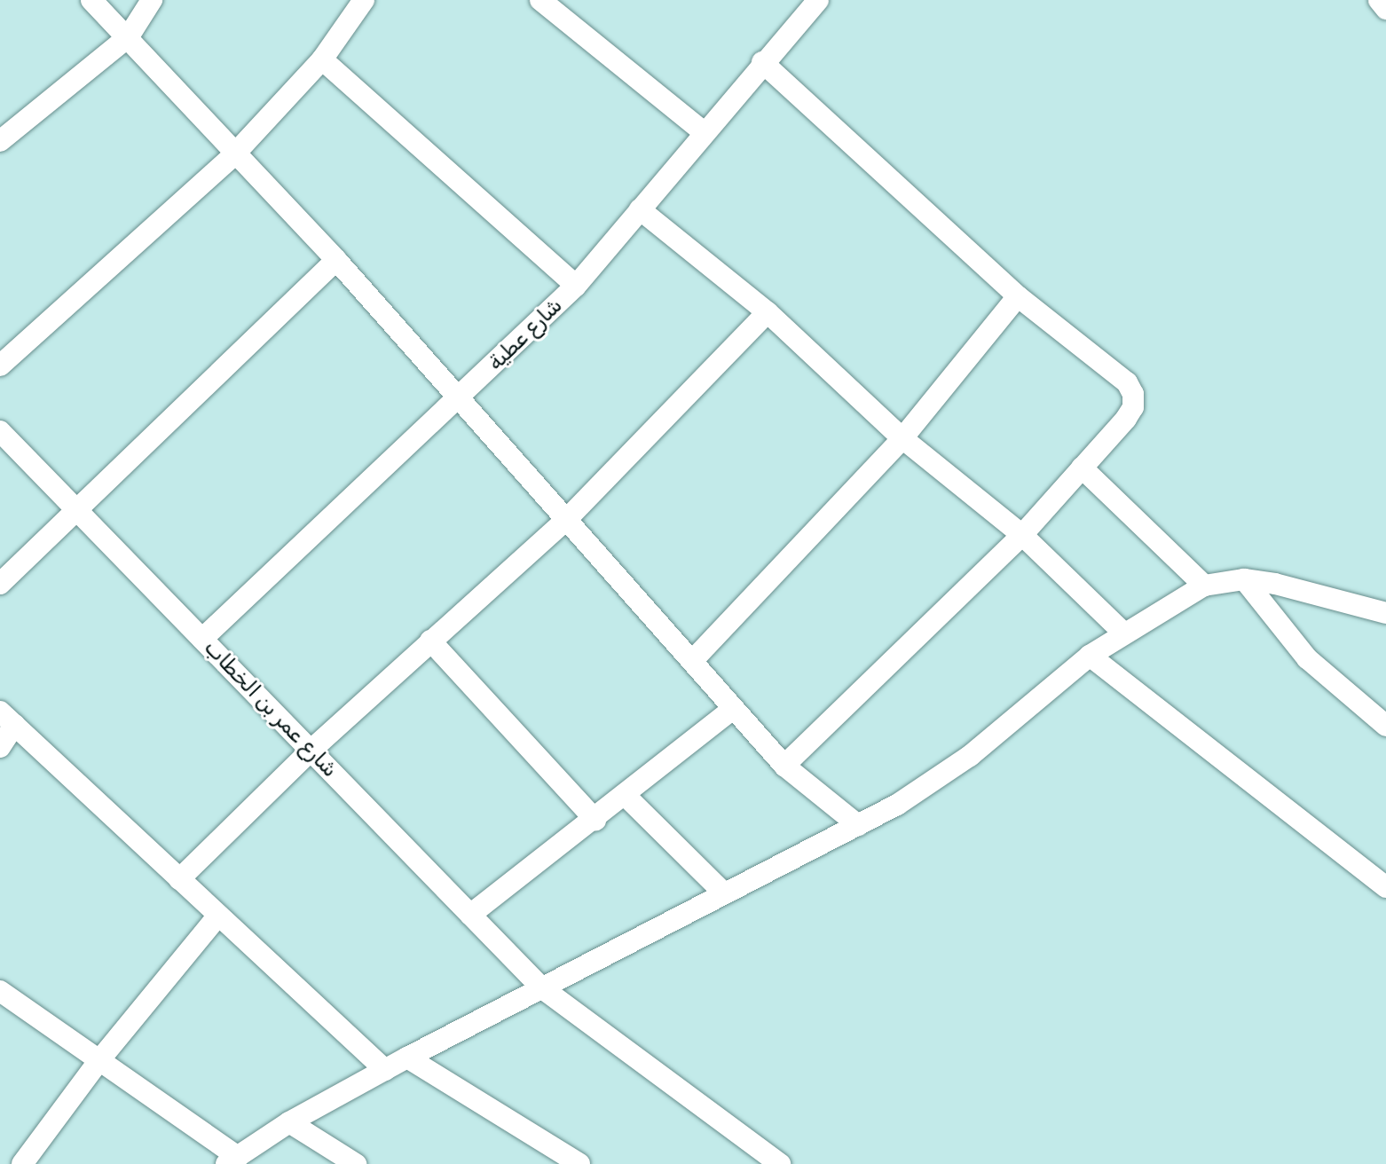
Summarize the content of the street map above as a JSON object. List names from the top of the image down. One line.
{"streets":{"street":["شارع عطية","شارع عمر بن الخطاب"]},"crossings":[["شارع عطية","شارع عمر بن الخطاب"]]}
